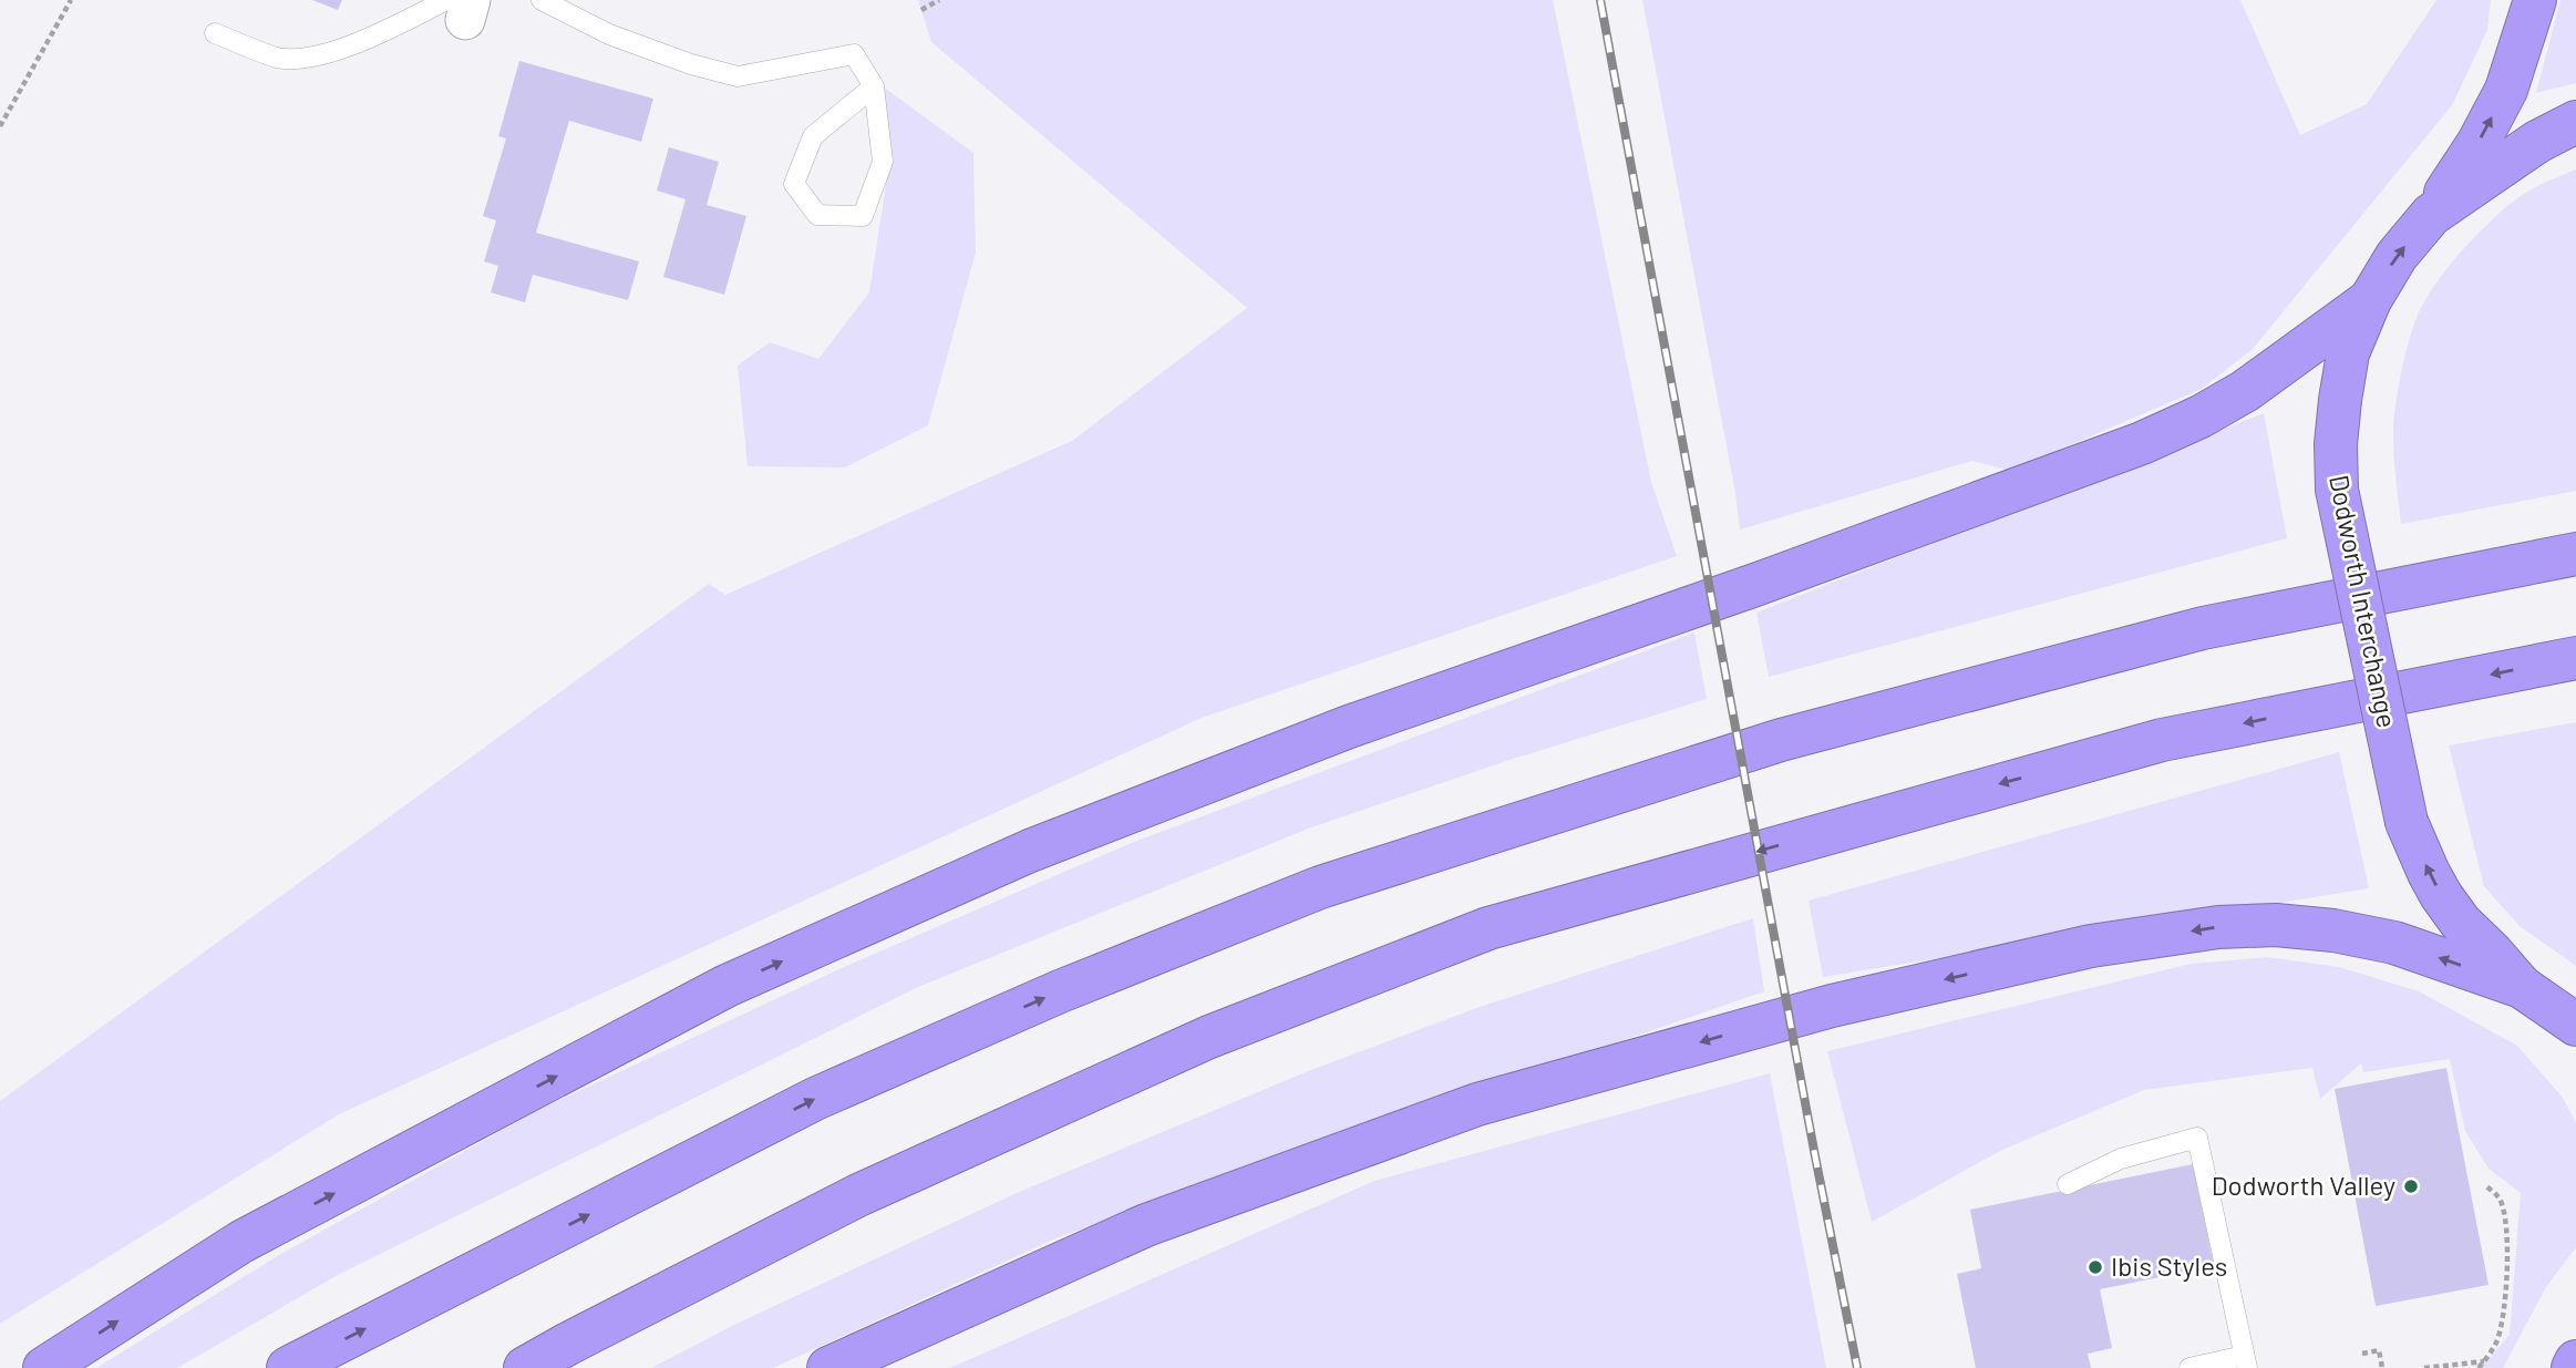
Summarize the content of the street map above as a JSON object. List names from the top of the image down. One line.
{"streets":{"highway":["Dodworth Interchange"]},"one_way":["Dodworth Interchange"],"places":["Dodworth Valley","Ibis Styles"]}
